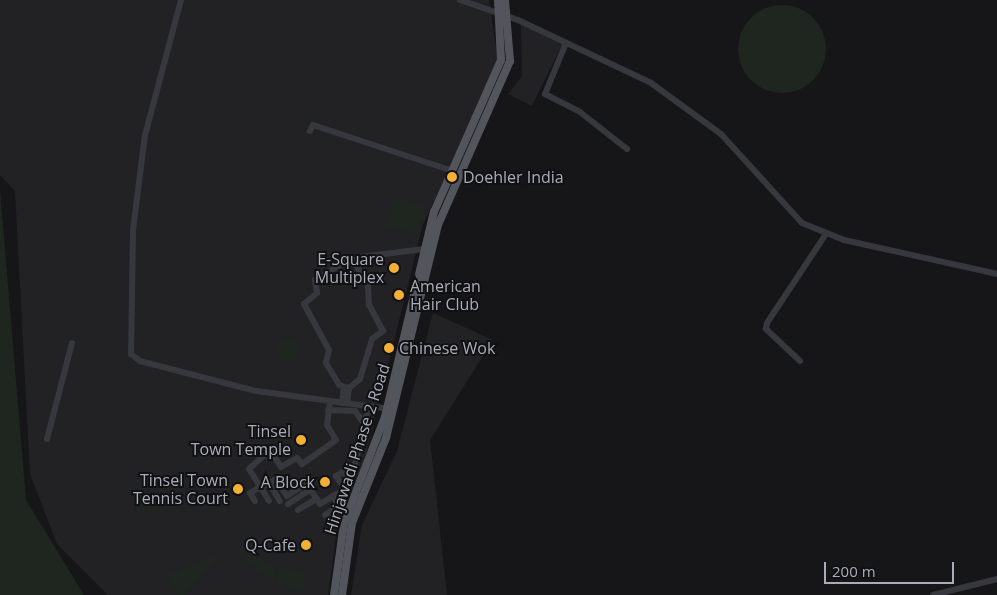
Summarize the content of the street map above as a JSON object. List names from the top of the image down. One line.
{"streets":{"main road":["Hinjawadi Phase 2 Road"]},"places":["Doehler India","E-Square Multiplex","American Hair Club","Chinese Wok","Tinsel Town Temple","A Block","Tinsel Town Tennis Court","Q-Cafe"],"scale_bar":"200 m"}
